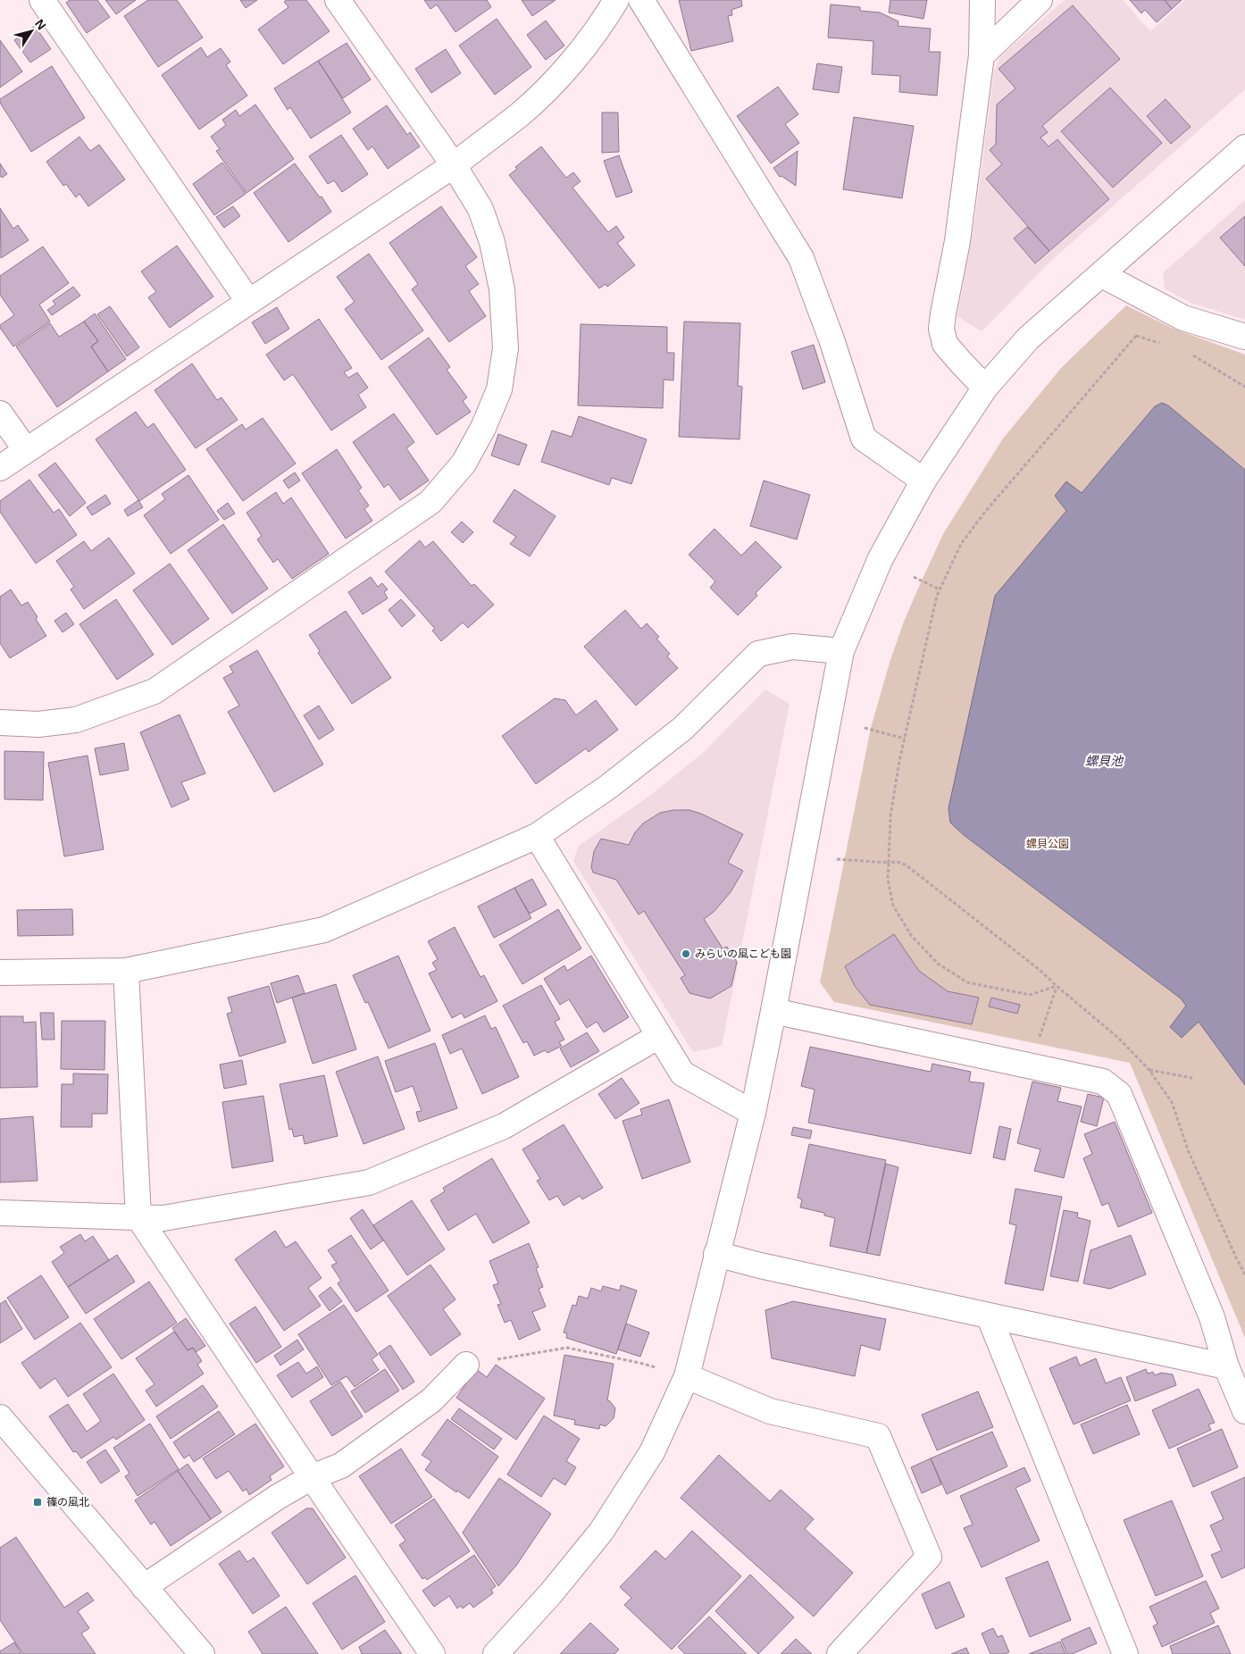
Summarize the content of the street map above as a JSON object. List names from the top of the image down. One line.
{"water":["螺貝池"],"parks":["螺貝公園"],"places":{"other":["みらいの風こども園"],"transit":["篠の風北"]},"north":"top right"}
